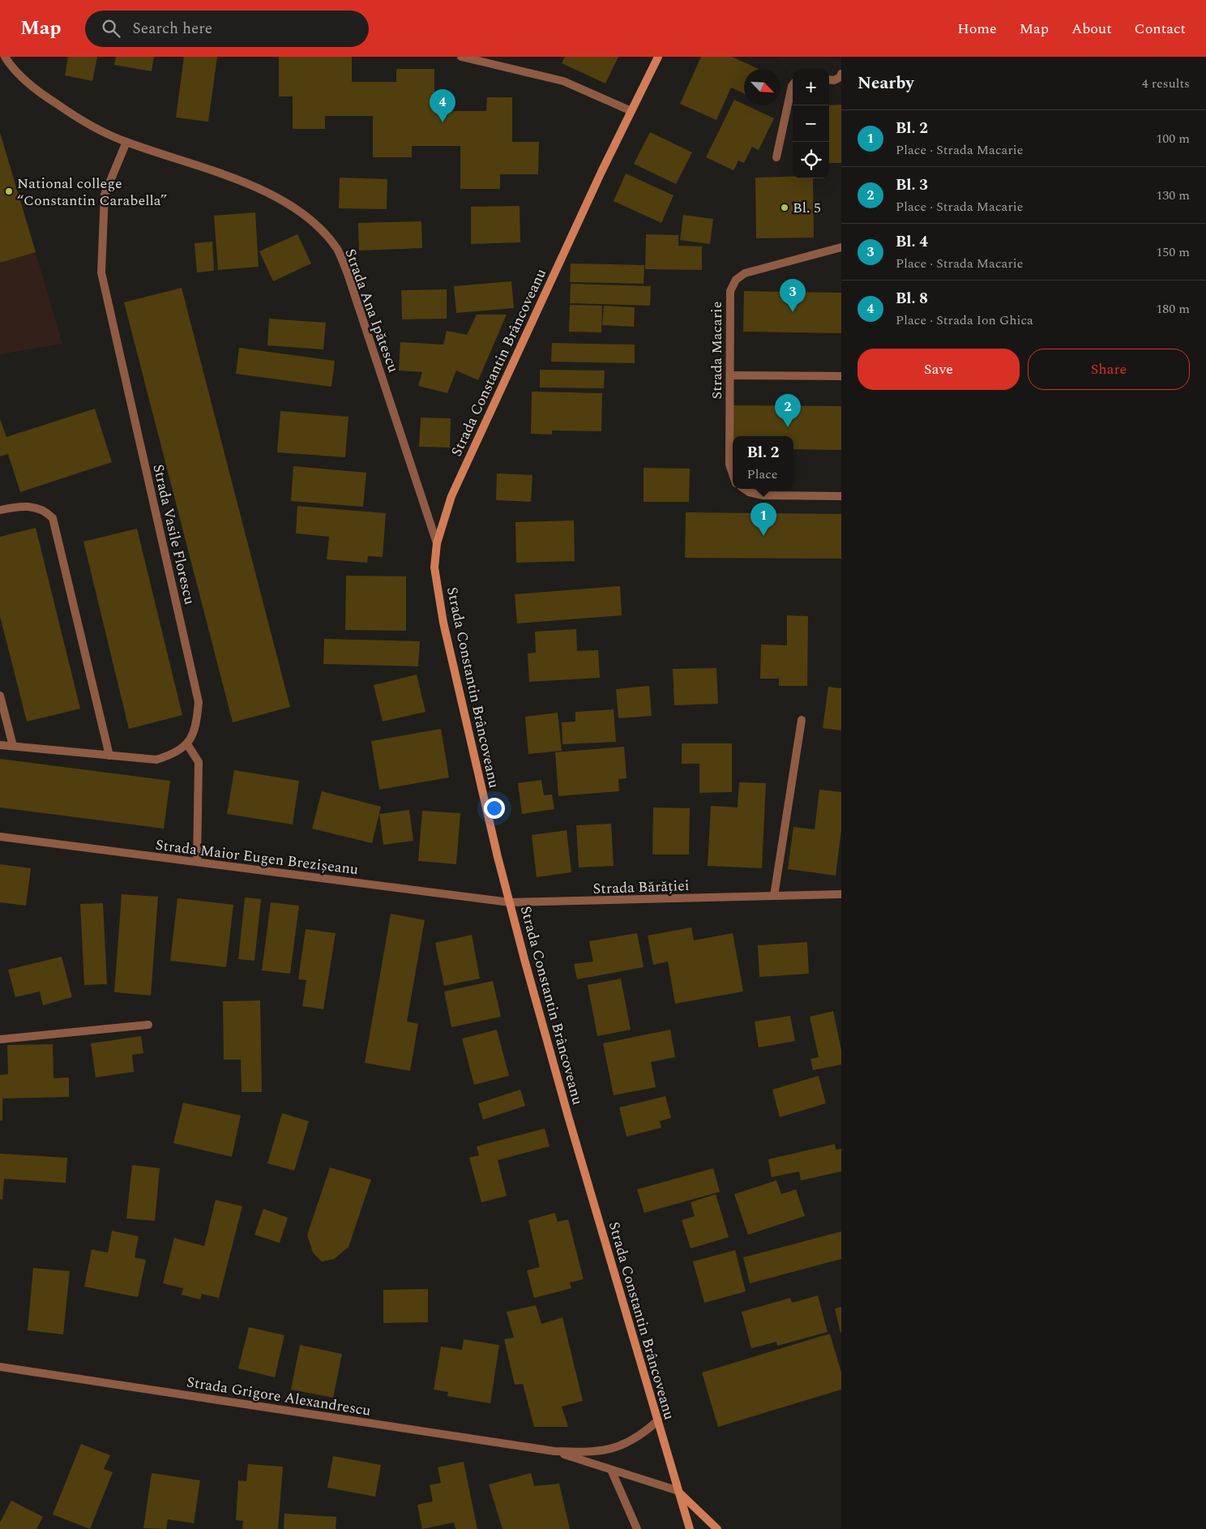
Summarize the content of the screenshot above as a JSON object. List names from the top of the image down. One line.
{"streets":{"main road":["Strada Constantin Brâncoveanu"],"street":["Strada Ana Ipătescu","Strada Macarie","Strada Vasile Florescu","Strada Maior Eugen Brezișeanu","Strada Bărăției","Strada Grigore Alexandrescu"]},"crossings":[["Strada Ana Ipătescu","Strada Constantin Brâncoveanu"],["Strada Ana Ipătescu","Strada Vasile Florescu"],["Strada Constantin Brâncoveanu","Strada Maior Eugen Brezișeanu"],["Strada Constantin Brâncoveanu","Strada Bărăției"],["Strada Constantin Brâncoveanu","Strada Grigore Alexandrescu"],["Strada Maior Eugen Brezișeanu","Strada Bărăției"]],"places":["National college “Constantin Carabella”","Bl. 5"],"north":"bottom right","page":{"header":"Map","search":"Search here","nav":["Home","Map","About","Contact"],"heading":["Nearby","4 results"],"map_buttons":["+","−"],"pins":["4","3","2","1"],"list":[{"mark":"1","name":"Bl. 2","note":"Place · Strada Macarie","value":"100 m"},{"mark":"2","name":"Bl. 3","note":"Place · Strada Macarie","value":"130 m"},{"mark":"3","name":"Bl. 4","note":"Place · Strada Macarie","value":"150 m"},{"mark":"4","name":"Bl. 8","note":"Place · Strada Ion Ghica","value":"180 m"}],"buttons":["Save","Share"],"popup":["Bl. 2","Place"]}}
